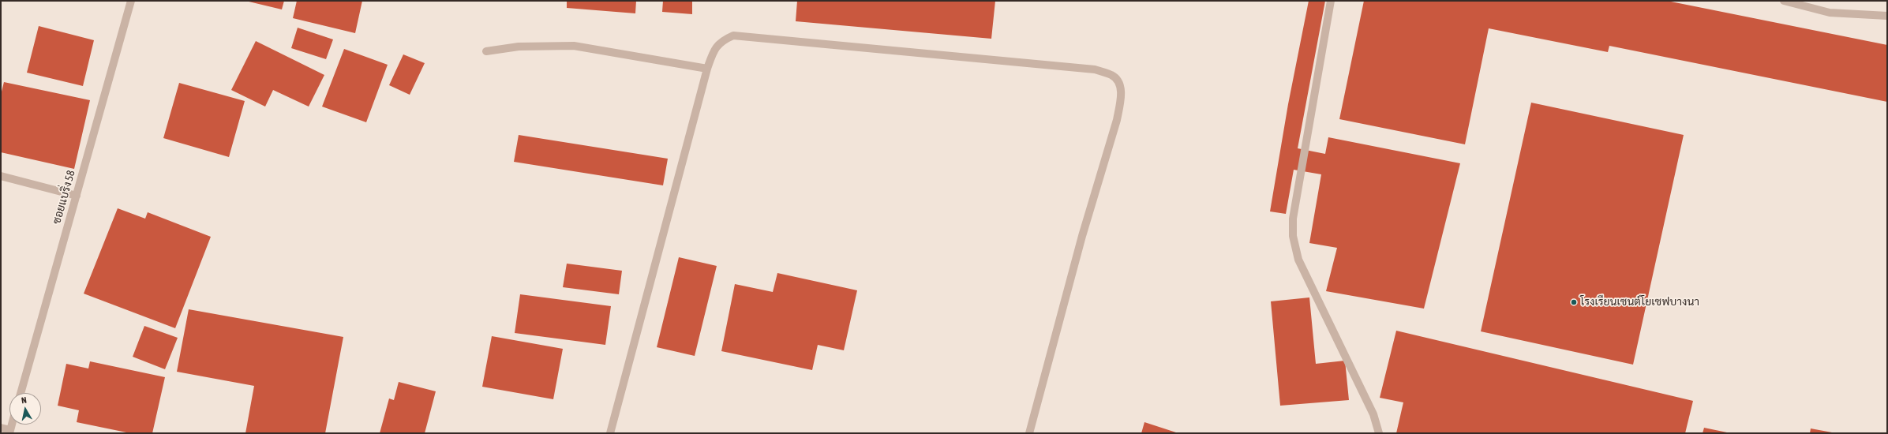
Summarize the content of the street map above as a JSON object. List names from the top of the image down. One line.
{"streets":{"street":["ซอยแบริ่ง 58"]},"places":["โรงเรียนเซนต์โยเซฟบางนา"],"north":"top"}
